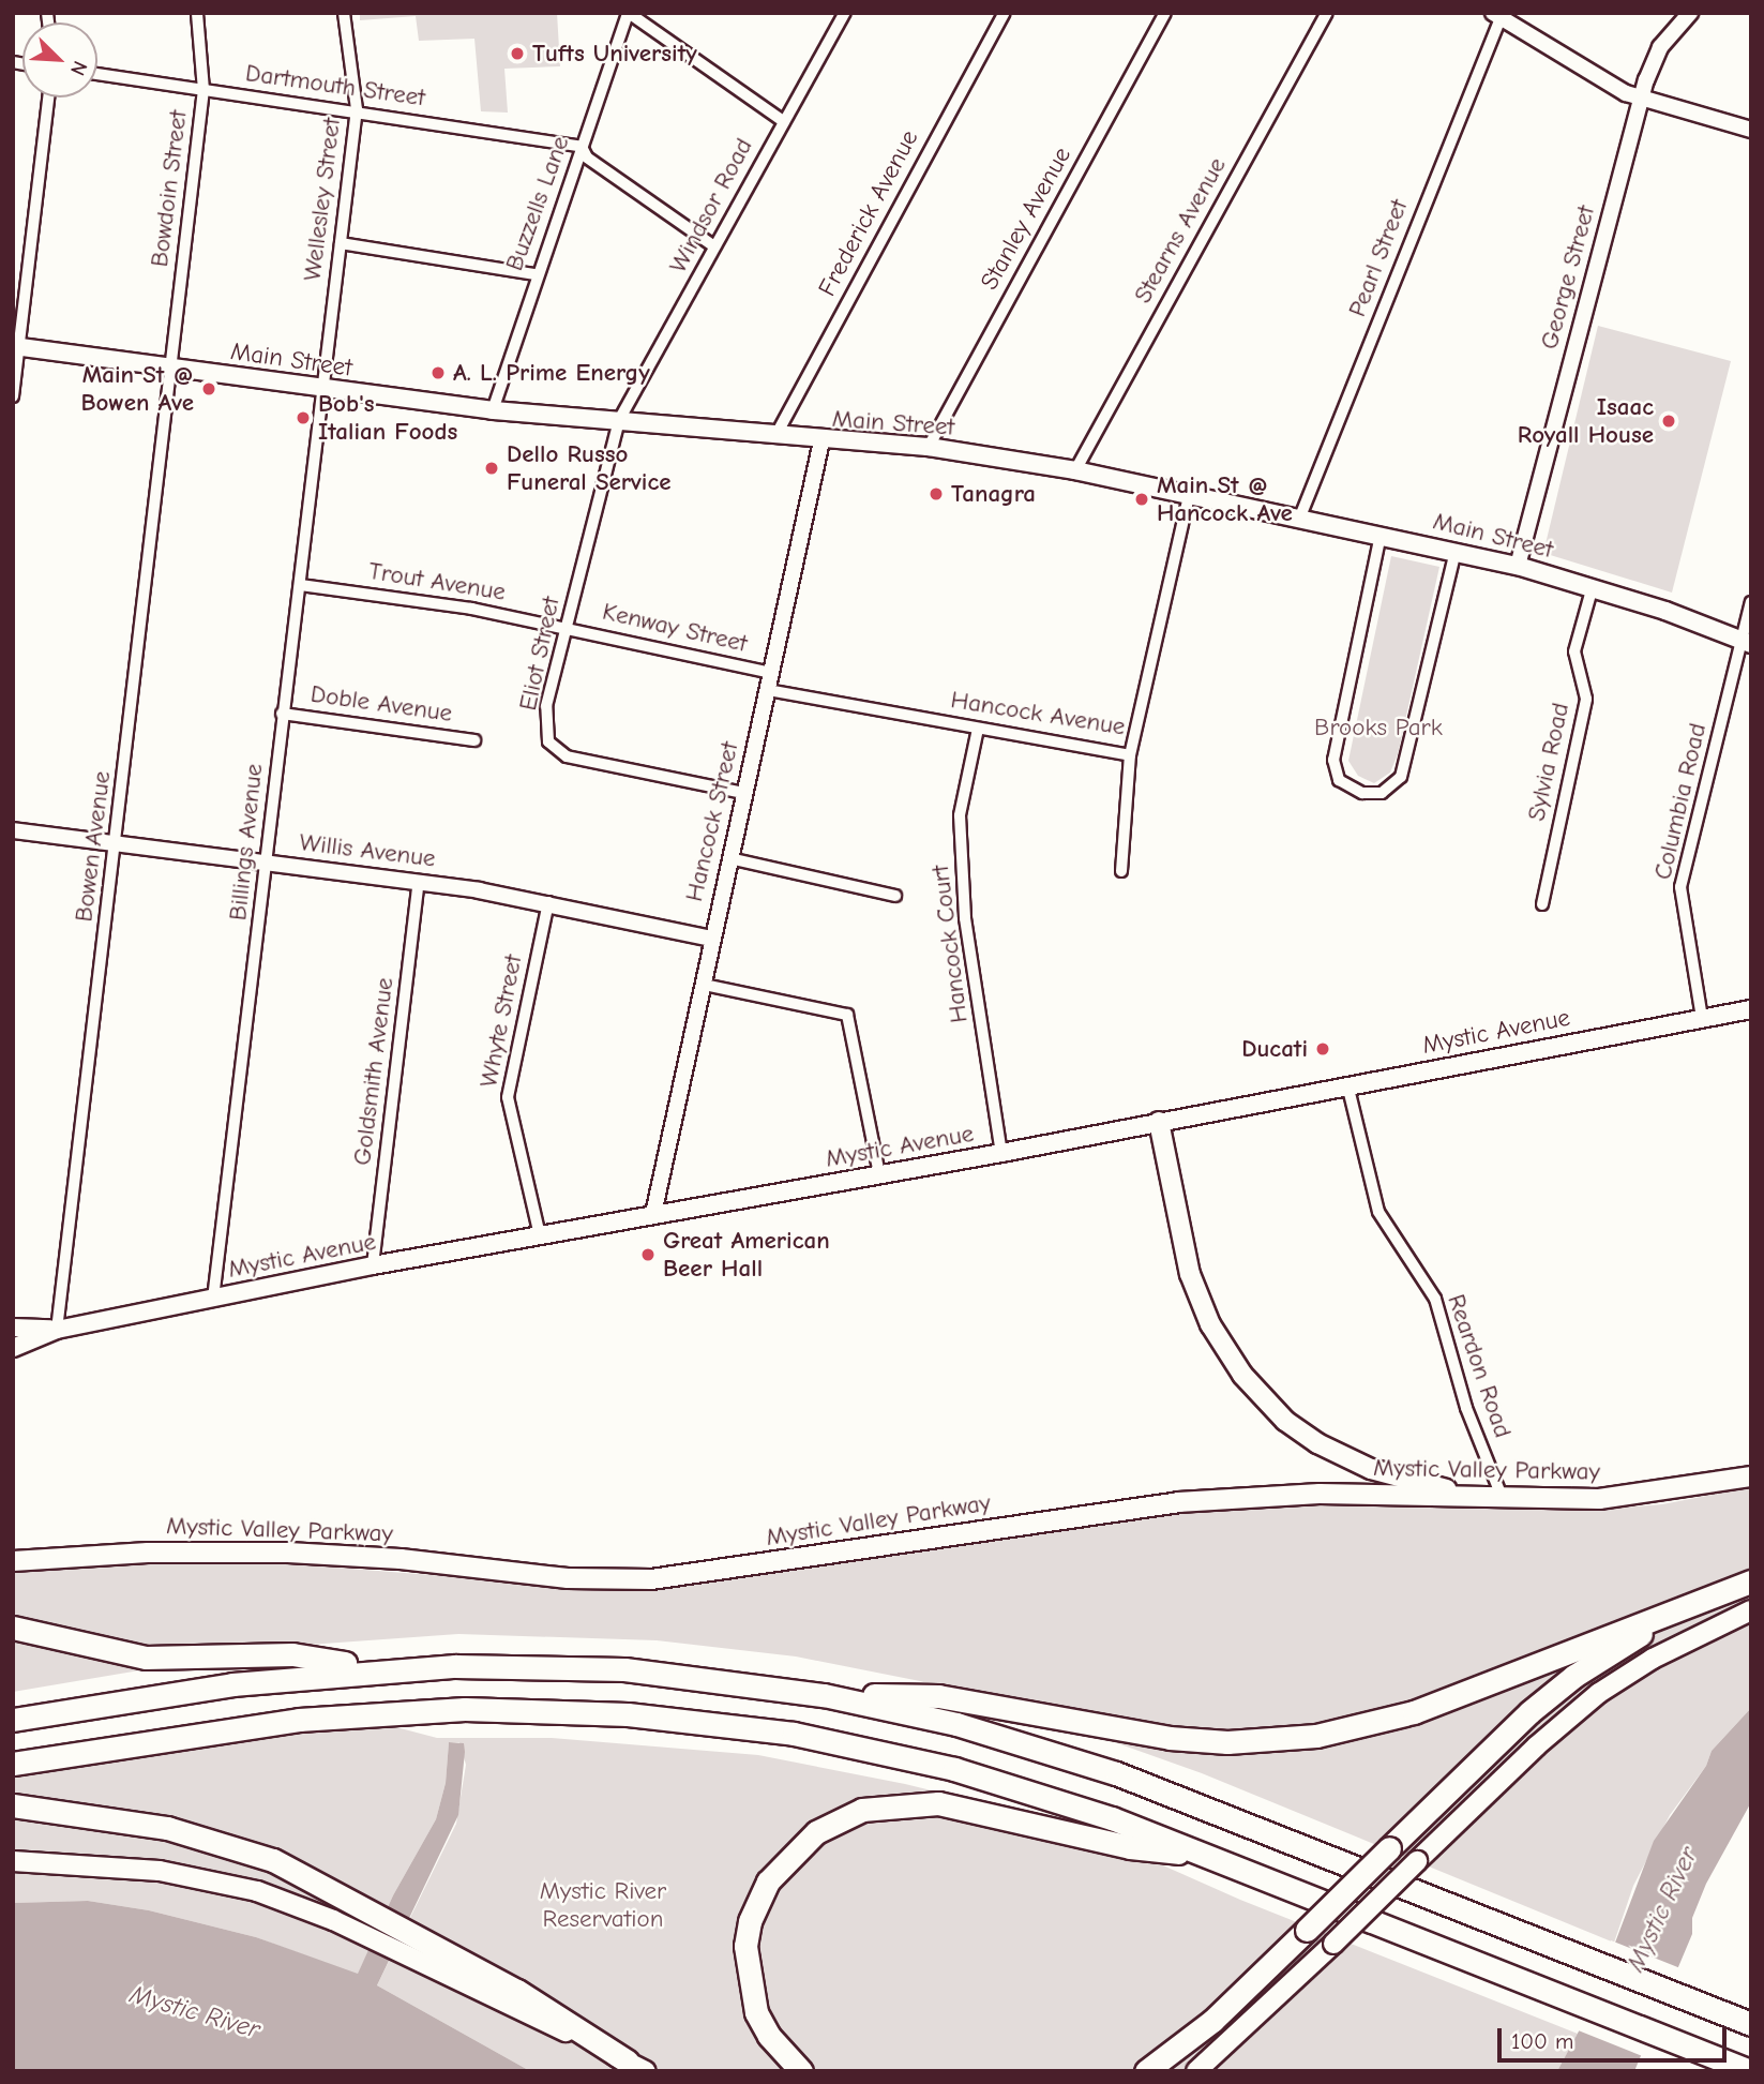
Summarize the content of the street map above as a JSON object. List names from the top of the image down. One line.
{"streets":{"main road":["Main Street","Mystic Avenue","Mystic Valley Parkway"],"street":["Dartmouth Street","Bowdoin Street","Wellesley Street","Buzzells Lane","Windsor Road","Frederick Avenue","Stanley Avenue","Stearns Avenue","Pearl Street","George Street","Trout Avenue","Kenway Street","Eliot Street","Doble Avenue","Hancock Avenue","Sylvia Road","Columbia Road","Hancock Street","Billings Avenue","Bowen Avenue","Willis Avenue","Hancock Court","Whyte Street","Goldsmith Avenue","Reardon Road"]},"crossings":[["Dartmouth Street","Bowdoin Street"],["Dartmouth Street","Wellesley Street"],["Dartmouth Street","Buzzells Lane"],["Bowdoin Street","Main Street"],["Bowdoin Street","Bowen Avenue"],["Wellesley Street","Main Street"],["Wellesley Street","Billings Avenue"],["Buzzells Lane","Main Street"],["Windsor Road","Main Street"],["Windsor Road","Eliot Street"],["Frederick Avenue","Main Street"],["Stanley Avenue","Main Street"],["Stearns Avenue","Main Street"],["Pearl Street","Main Street"],["George Street","Main Street"],["Main Street","Eliot Street"],["Main Street","Hancock Avenue"],["Main Street","Sylvia Road"],["Main Street","Columbia Road"],["Main Street","Hancock Street"],["Main Street","Billings Avenue"],["Main Street","Bowen Avenue"],["Trout Avenue","Kenway Street"],["Trout Avenue","Eliot Street"],["Trout Avenue","Billings Avenue"],["Kenway Street","Eliot Street"],["Kenway Street","Hancock Street"],["Eliot Street","Hancock Street"],["Doble Avenue","Billings Avenue"],["Hancock Avenue","Hancock Street"],["Hancock Avenue","Hancock Court"],["Columbia Road","Mystic Avenue"],["Hancock Street","Willis Avenue"],["Hancock Street","Mystic Avenue"],["Billings Avenue","Willis Avenue"],["Billings Avenue","Mystic Avenue"],["Bowen Avenue","Willis Avenue"],["Bowen Avenue","Mystic Avenue"],["Willis Avenue","Whyte Street"],["Willis Avenue","Goldsmith Avenue"],["Hancock Court","Mystic Avenue"],["Whyte Street","Mystic Avenue"],["Mystic Avenue","Goldsmith Avenue"],["Mystic Avenue","Reardon Road"],["Reardon Road","Mystic Valley Parkway"]],"water":["Mystic River"],"parks":["Brooks Park","Mystic River Reservation"],"places":["Tufts University","A. L. Prime Energy","Main St @ Bowen Ave","Bob's Italian Foods","Isaac Royall House","Dello Russo Funeral Service","Tanagra","Main St @ Hancock Ave","Ducati","Great American Beer Hall"],"scale_bar":"100 m","north":"bottom right"}
